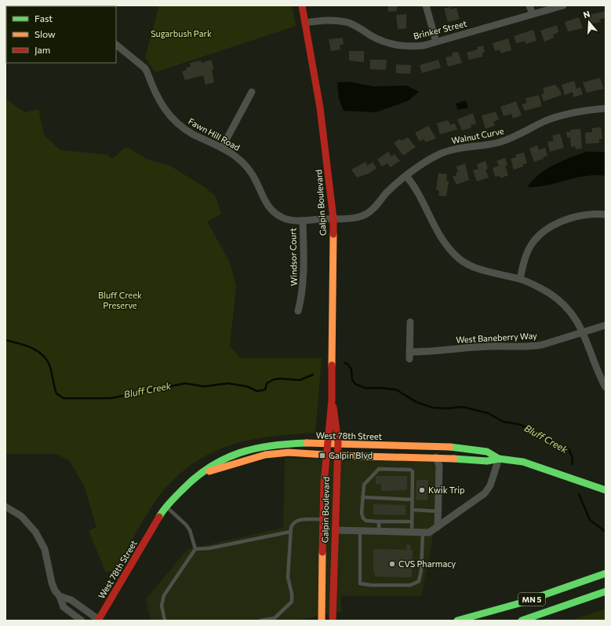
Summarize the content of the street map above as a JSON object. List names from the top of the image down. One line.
{"streets":{"street":["Brinker Street","Fawn Hill Road","Walnut Curve","Galpin Boulevard","Windsor Court","West Baneberry Way","West 78th Street","MN 5"]},"crossings":[["Brinker Street","Galpin Boulevard"],["Fawn Hill Road","Walnut Curve"],["Fawn Hill Road","Galpin Boulevard"],["Fawn Hill Road","Windsor Court"],["Walnut Curve","Galpin Boulevard"],["Galpin Boulevard","West 78th Street"]],"water":["Bluff Creek"],"parks":["Sugarbush Park","Bluff Creek Preserve"],"places":{"transit":["Galpin Blvd"],"other":["Kwik Trip","CVS Pharmacy"]},"legend":["Fast","Slow","Jam"],"north":"top"}
